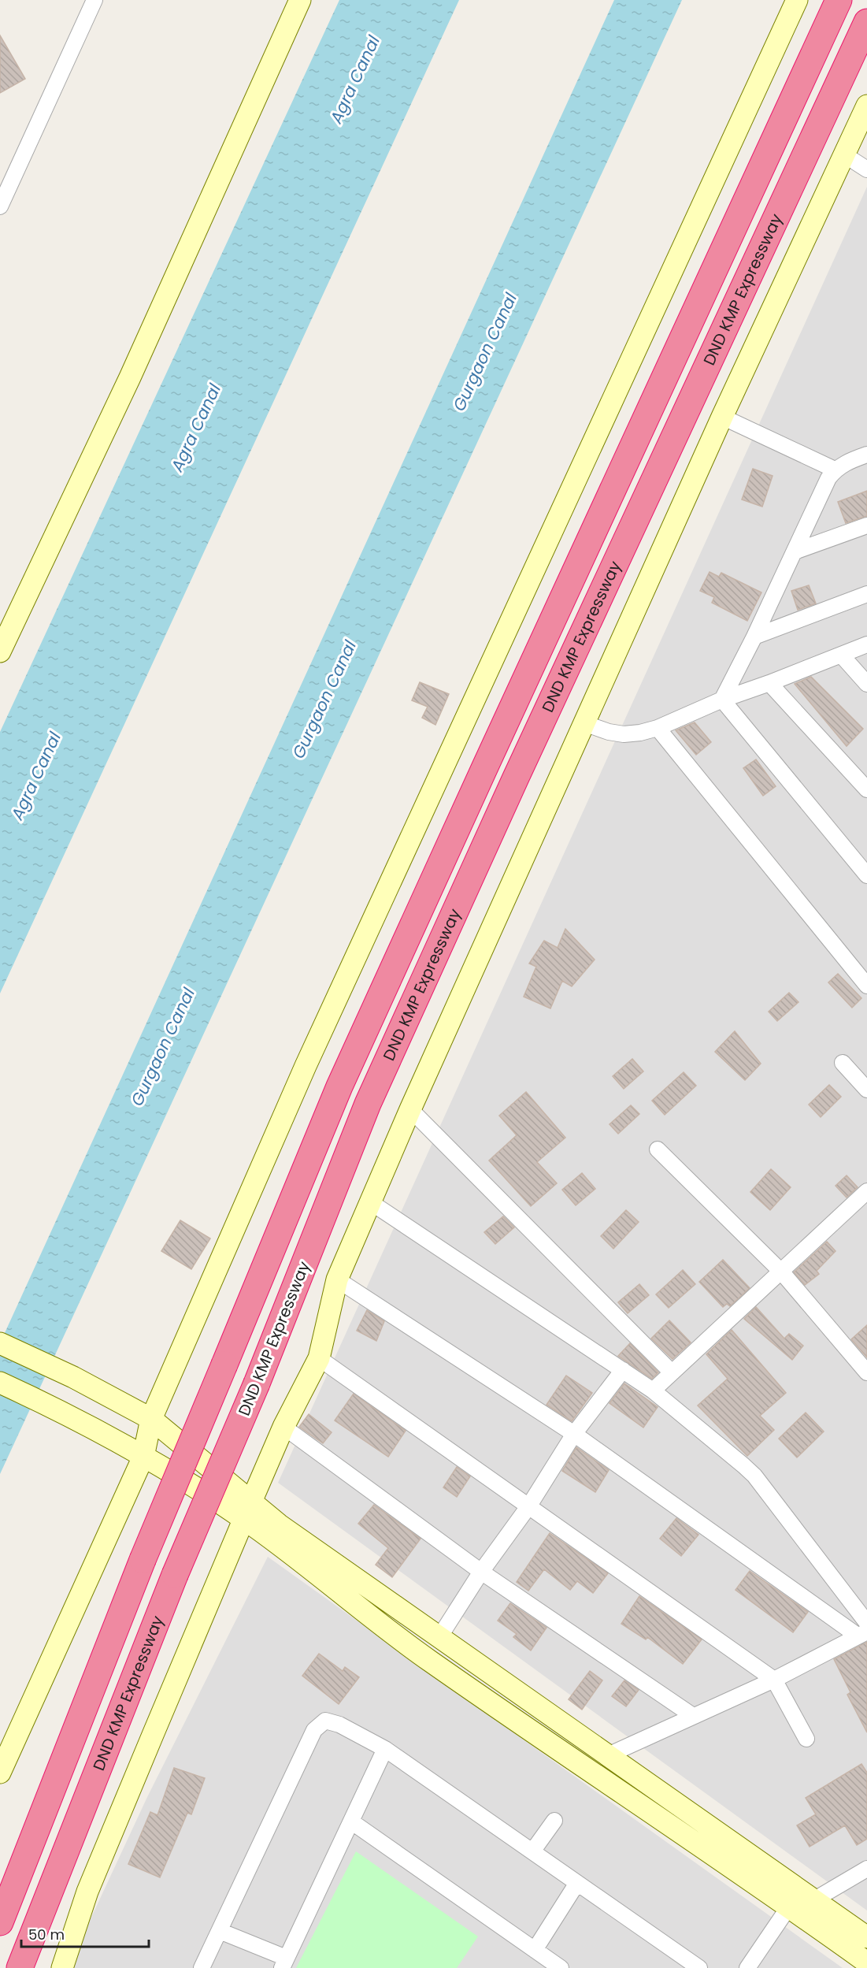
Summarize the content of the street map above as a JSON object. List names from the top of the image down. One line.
{"streets":{"highway":["DND KMP Expressway"]},"water":["Agra Canal","Gurgaon Canal"],"scale_bar":"50 m"}
